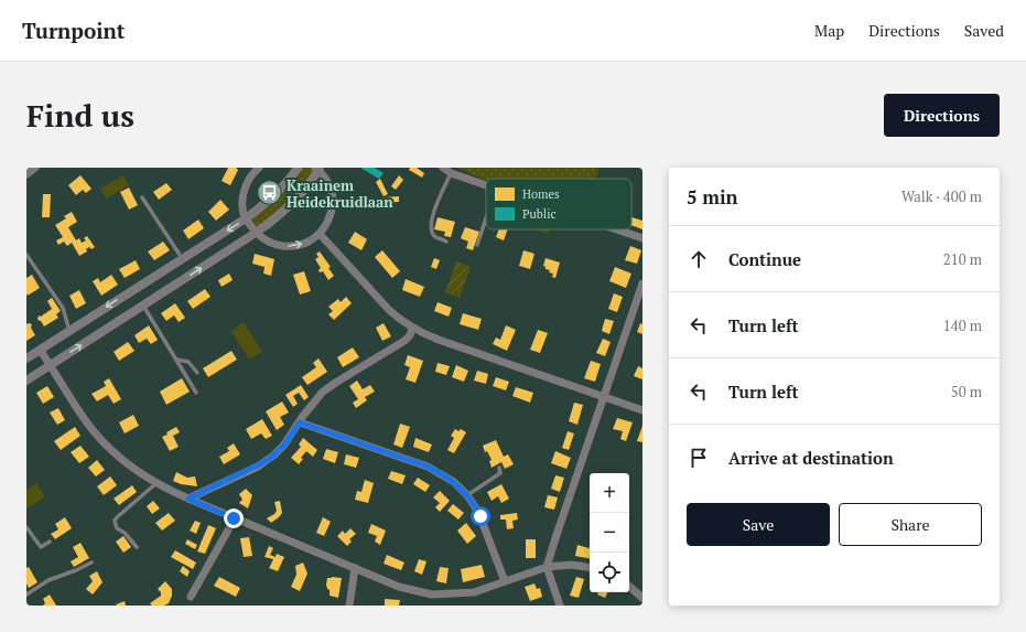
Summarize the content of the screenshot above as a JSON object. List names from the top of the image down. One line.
{"places":{"bus stop":["Kraainem Heidekruidlaan"]},"legend":["Homes","Public"],"page":{"header":"Turnpoint","nav":["Map","Directions","Saved"],"buttons":["Directions",["Save","Share"]],"title":"Find us","heading":["5 min","Walk · 400 m"],"list":[["Continue","210 m"],["Turn left","140 m"],["Turn left","50 m"],"Arrive at destination"],"map_buttons":["+","−"]}}
